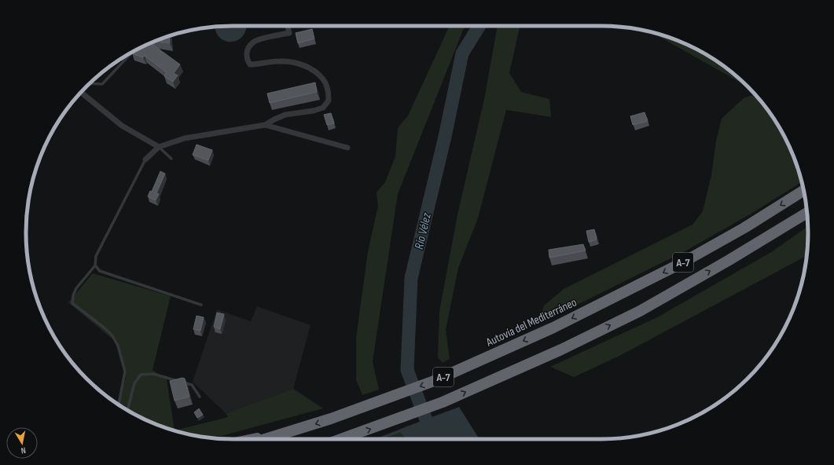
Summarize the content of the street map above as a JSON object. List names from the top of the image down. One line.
{"streets":{"highway":["A-7","Autovía del Mediterráneo"]},"water":["Río Vélez"],"north":"bottom"}
